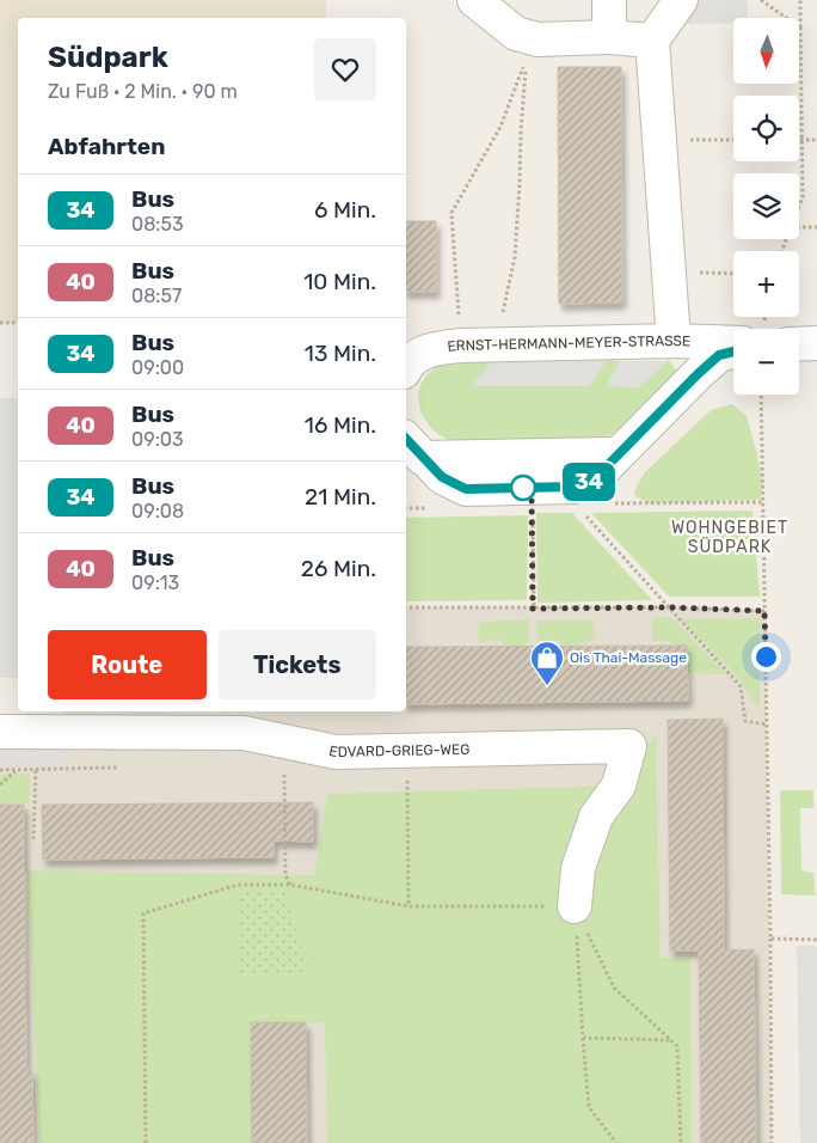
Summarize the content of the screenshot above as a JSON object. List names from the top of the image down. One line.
{"streets":{"street":["ERNST-HERMANN-MEYER-STRASSE","EDVARD-GRIEG-WEG"]},"districts":["WOHNGEBIET SÜDPARK"],"places":{"shop":["Ois Thai-Massage"]},"lines":["bus line 34"],"north":"bottom","page":{"on_map":"34","map_buttons":["+","−"],"heading":[["Südpark","Zu Fuß · 2 Min. · 90 m"],"Abfahrten"],"list":[{"mark":"34","name":"Bus","note":"08:53","value":"6 Min."},{"mark":"40","name":"Bus","note":"08:57","value":"10 Min."},{"mark":"34","name":"Bus","note":"09:00","value":"13 Min."},{"mark":"40","name":"Bus","note":"09:03","value":"16 Min."},{"mark":"34","name":"Bus","note":"09:08","value":"21 Min."},{"mark":"40","name":"Bus","note":"09:13","value":"26 Min."}],"buttons":["Route","Tickets"]}}
